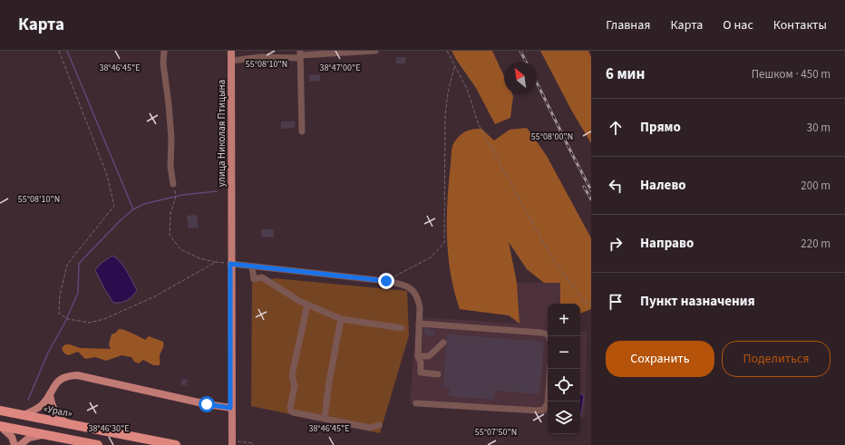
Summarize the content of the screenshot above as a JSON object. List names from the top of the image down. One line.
{"streets":{"highway":["«Урал»"],"main road":["улица Николая Птицына"]},"north":"top left","page":{"header":"Карта","nav":["Главная","Карта","О нас","Контакты"],"heading":["6 мин","Пешком · 450 m"],"list":[["Прямо","30 m"],["Налево","200 m"],["Направо","220 m"],"Пункт назначения"],"map_buttons":["+","−"],"buttons":["Сохранить","Поделиться"]},"coordinates":["55°08'10\"N","38°46'45\"E","38°47'00\"E","55°08'00\"N","38°46'30\"E","55°07'50\"N"]}
